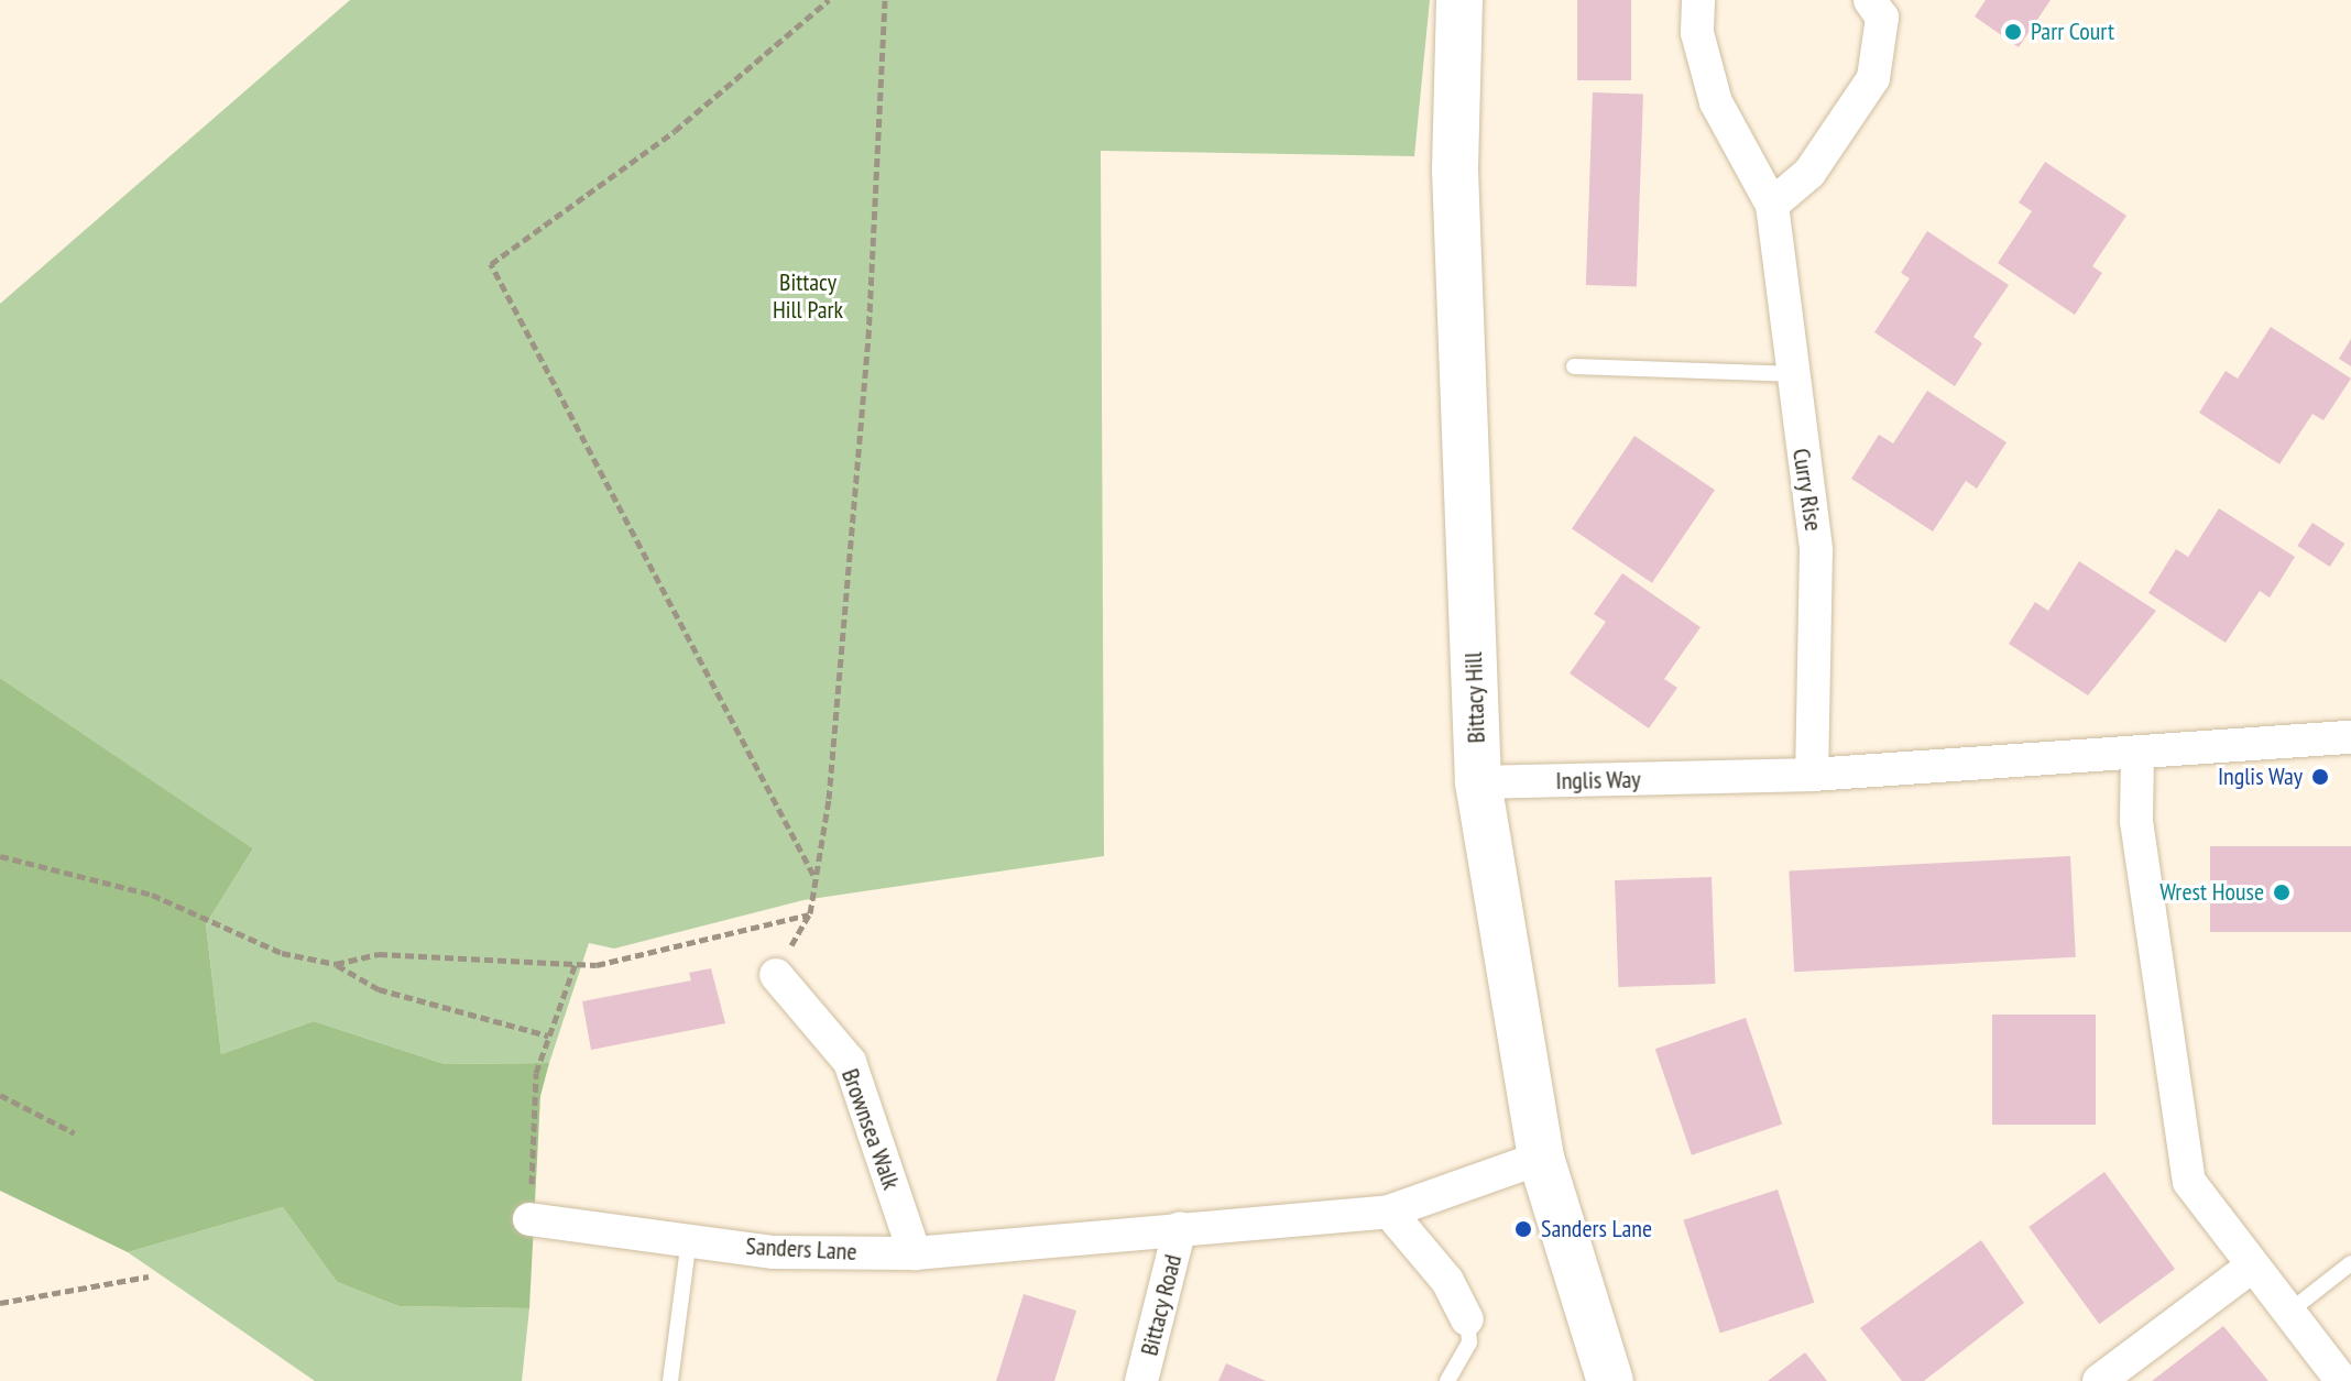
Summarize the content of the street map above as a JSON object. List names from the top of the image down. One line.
{"streets":{"main road":["Bittacy Hill"],"street":["Curry Rise","Inglis Way","Brownsea Walk","Sanders Lane","Bittacy Road"]},"crossings":[["Curry Rise","Inglis Way"],["Bittacy Hill","Inglis Way"],["Bittacy Hill","Sanders Lane"],["Brownsea Walk","Sanders Lane"],["Sanders Lane","Bittacy Road"]],"parks":["Bittacy Hill Park"],"places":["Parr Court","Inglis Way","Wrest House","Sanders Lane"]}
